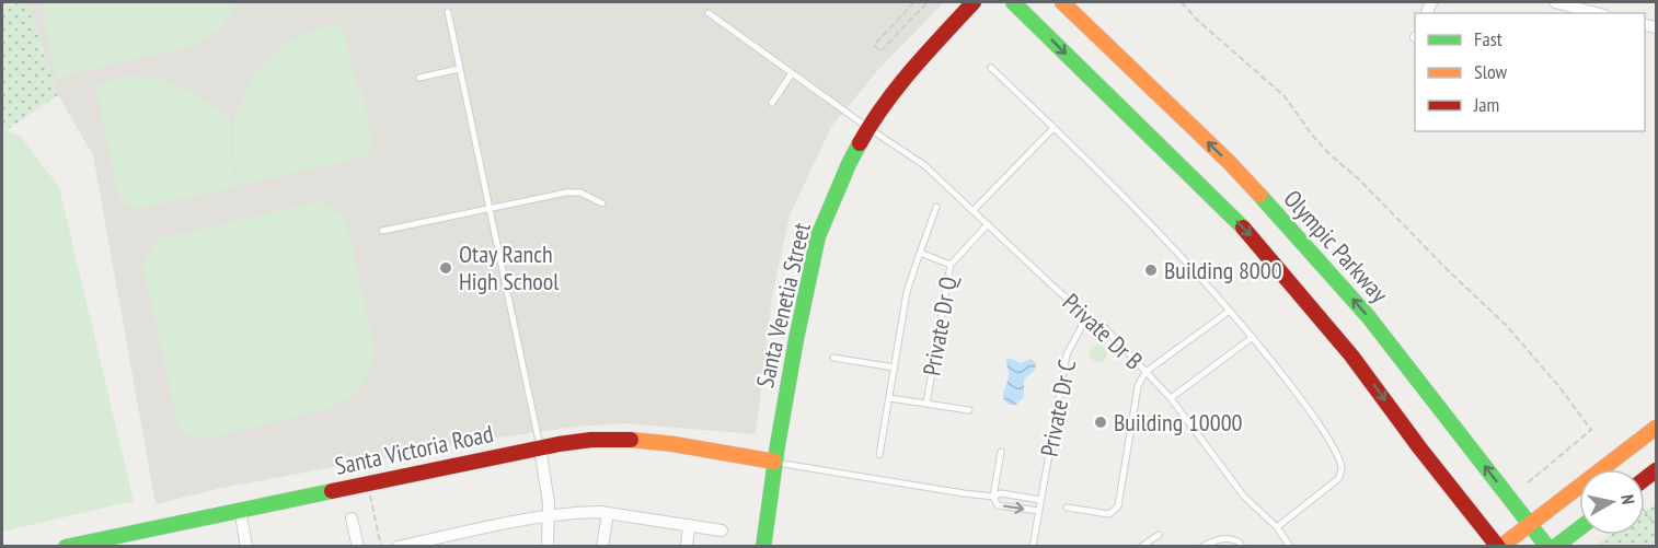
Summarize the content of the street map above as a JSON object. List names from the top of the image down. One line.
{"streets":{"main road":["Olympic Parkway","Santa Venetia Street","Santa Victoria Road"],"lane":["Private Dr Q","Private Dr B","Private Dr C"]},"crossings":[["Santa Venetia Street","Private Dr B"],["Santa Venetia Street","Santa Victoria Road"],["Private Dr Q","Private Dr B"],["Private Dr B","Private Dr C"]],"places":["Otay Ranch High School","Building 8000","Building 10000"],"legend":["Fast","Slow","Jam"],"north":"right"}
